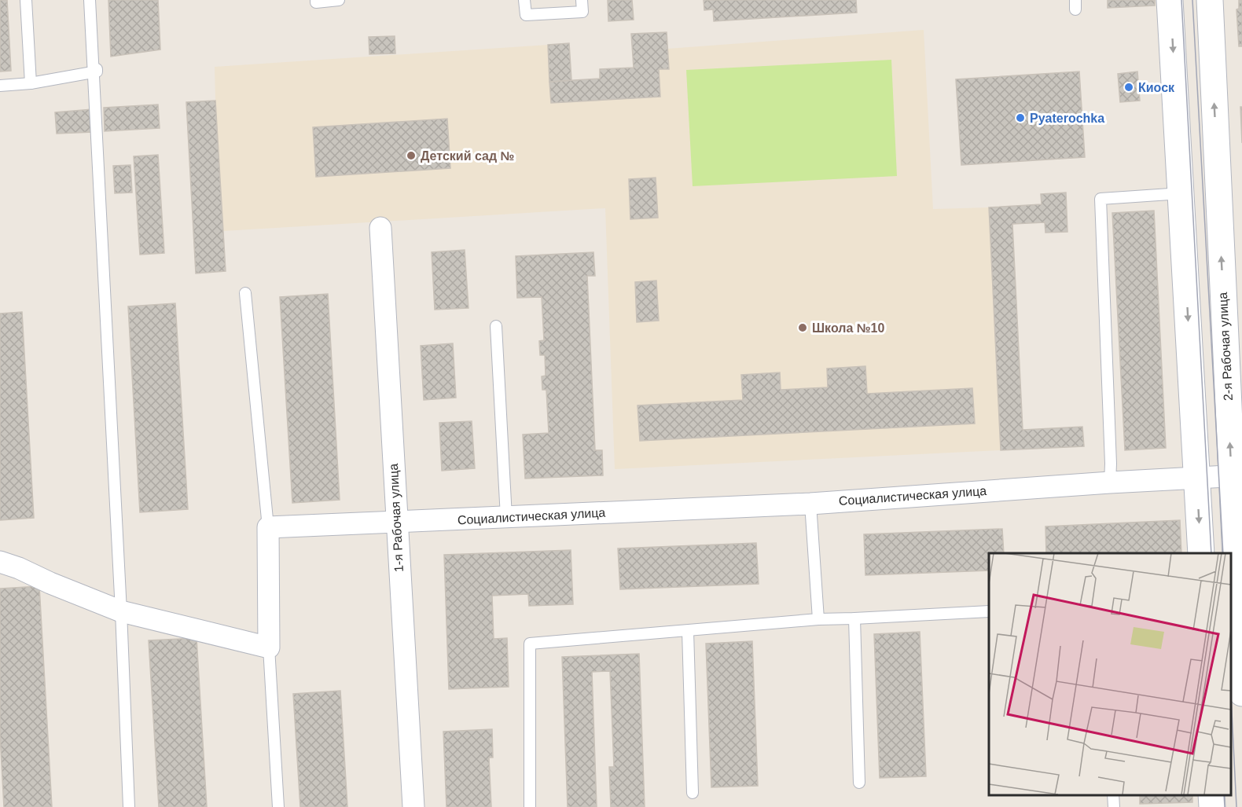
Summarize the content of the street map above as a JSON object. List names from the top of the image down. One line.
{"streets":{"main road":["2-я Рабочая улица"],"street":["Социалистическая улица","1-я Рабочая улица"]},"crossings":[["2-я Рабочая улица","Социалистическая улица"],["Социалистическая улица","1-я Рабочая улица"]],"places":["Киоск","Pyaterochka","Детский сад №","Школа №10"]}
